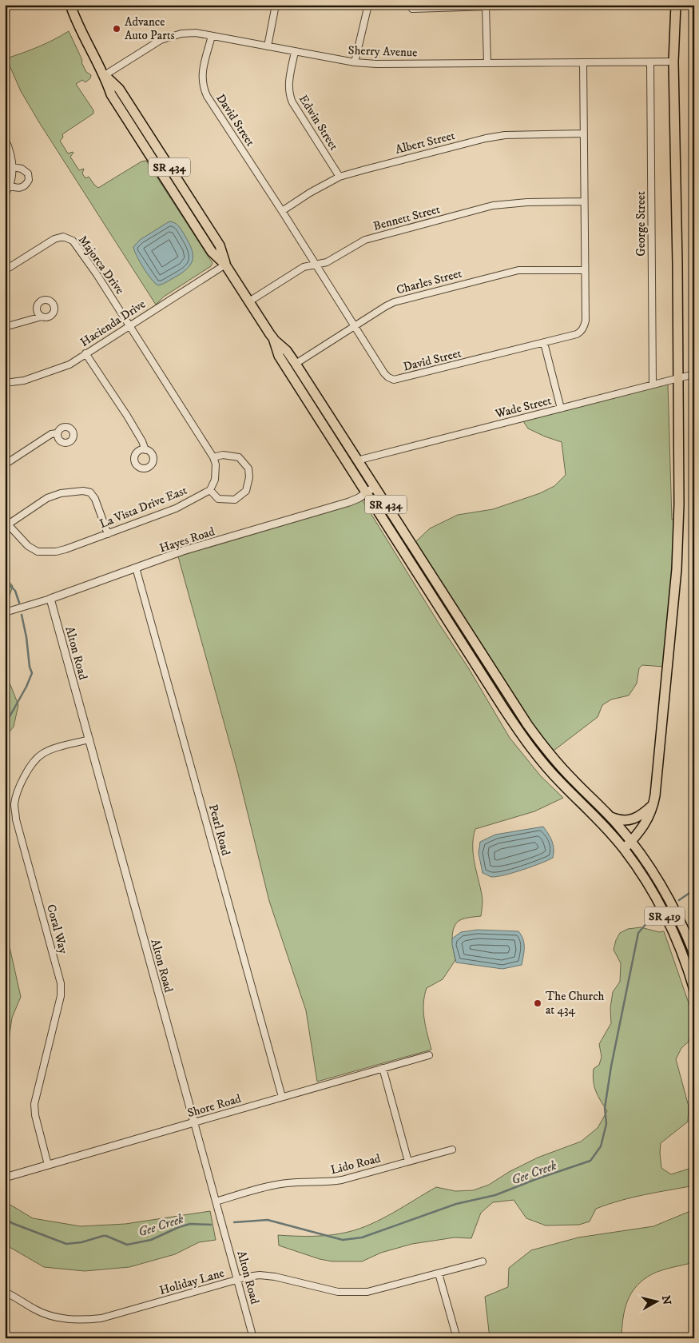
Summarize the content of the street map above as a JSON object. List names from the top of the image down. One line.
{"streets":{"main road":["SR 434","SR 419"],"street":["Sherry Avenue","David Street","Edwin Street","Albert Street","Bennett Street","George Street","Majorca Drive","Charles Street","Hacienda Drive","Wade Street","La Vista Drive East","Hayes Road","Alton Road","Pearl Road","Coral Way","Shore Road","Lido Road","Holiday Lane"]},"crossings":[["Sherry Avenue","David Street"],["Sherry Avenue","Edwin Street"],["Sherry Avenue","SR 434"],["Sherry Avenue","George Street"],["David Street","Albert Street"],["David Street","Bennett Street"],["David Street","Charles Street"],["Edwin Street","Albert Street"],["SR 434","Bennett Street"],["SR 434","Charles Street"],["SR 434","Hacienda Drive"],["SR 434","Wade Street"],["SR 434","Hayes Road"],["SR 434","SR 419"],["George Street","Wade Street"],["Majorca Drive","Hacienda Drive"],["Hayes Road","Alton Road"],["Hayes Road","Pearl Road"],["Alton Road","Coral Way"],["Alton Road","Shore Road"],["Alton Road","Lido Road"],["Alton Road","Holiday Lane"],["Pearl Road","Shore Road"],["Coral Way","Shore Road"]],"water":["Gee Creek"],"places":["Advance Auto Parts","The Church at 434"],"north":"right"}
